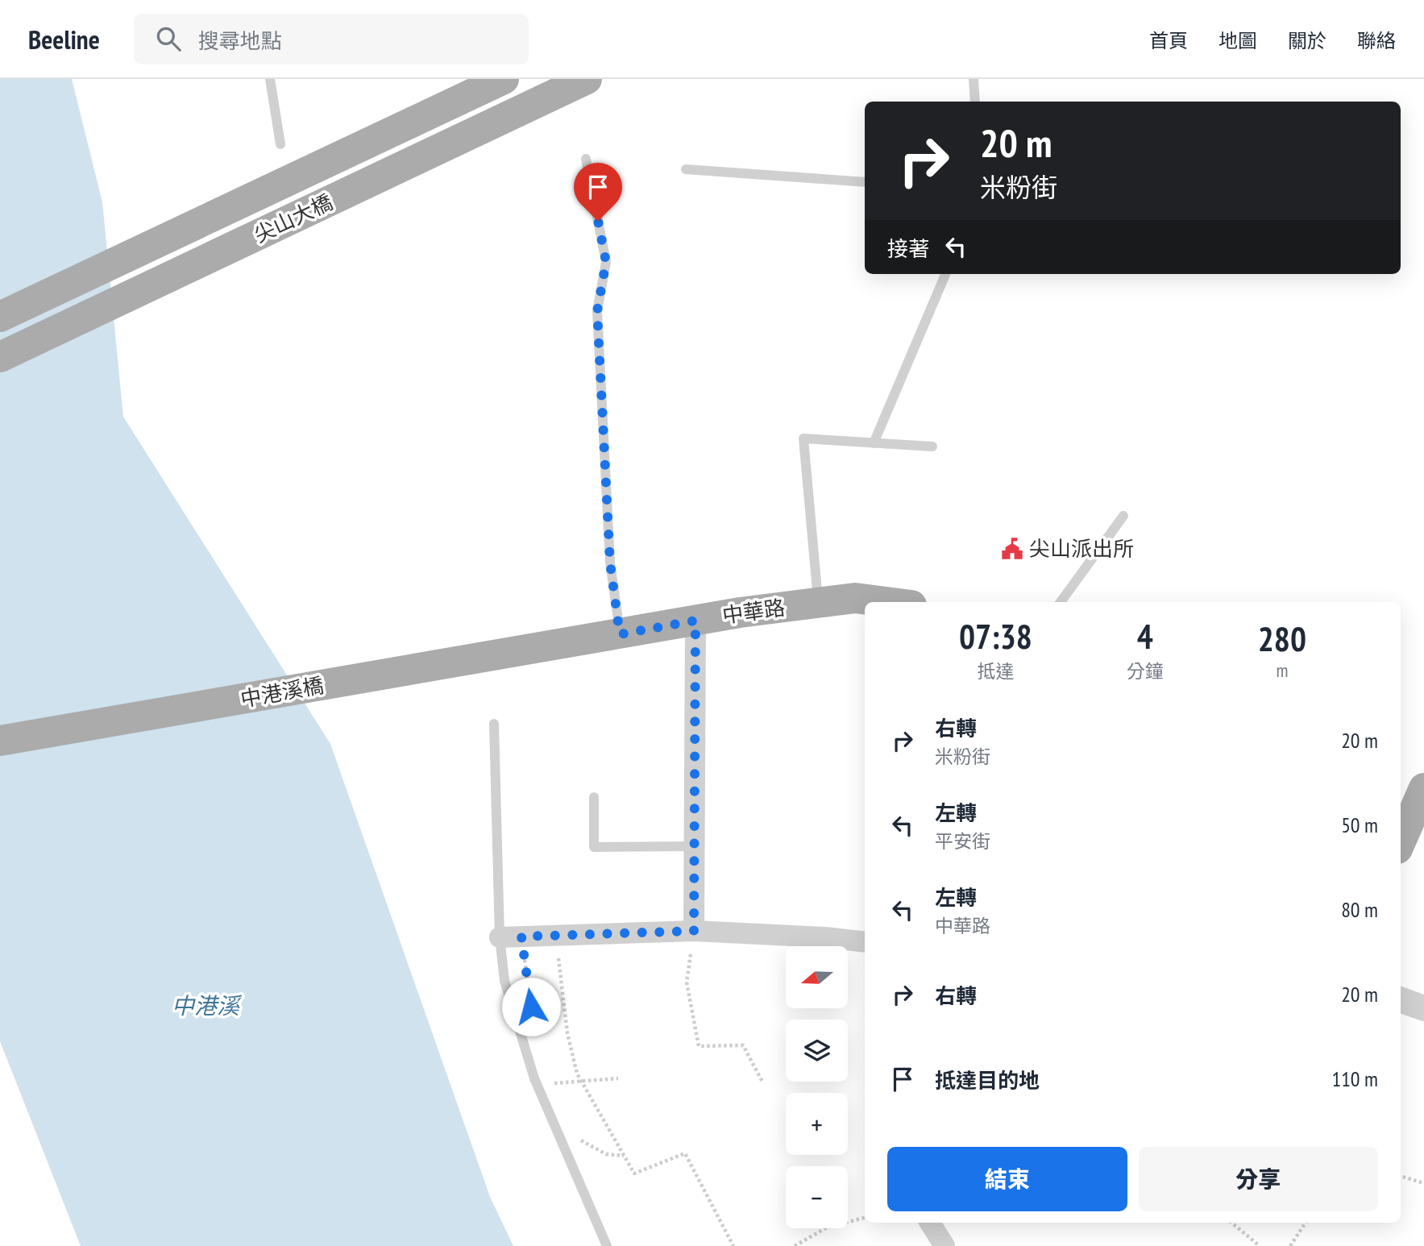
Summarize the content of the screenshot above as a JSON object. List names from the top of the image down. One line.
{"streets":{"main road":["尖山大橋","中華路","中港溪橋"]},"crossings":[["中華路","中港溪橋"]],"water":["中港溪"],"places":{"public building":["尖山派出所"]},"north":"left","page":{"header":"Beeline","search":"搜尋地點","nav":["首頁","地圖","關於","聯絡"],"turn":["20 m","米粉街"],"then":"接著","eta":["07:38","抵達","4","分鐘","280","m"],"list":[{"name":"右轉","note":"米粉街","value":"20 m"},{"name":"左轉","note":"平安街","value":"50 m"},{"name":"左轉","note":"中華路","value":"80 m"},{"name":"右轉","value":"20 m"},{"name":"抵達目的地","value":"110 m"}],"map_buttons":["+","−"],"buttons":["結束","分享"]}}
